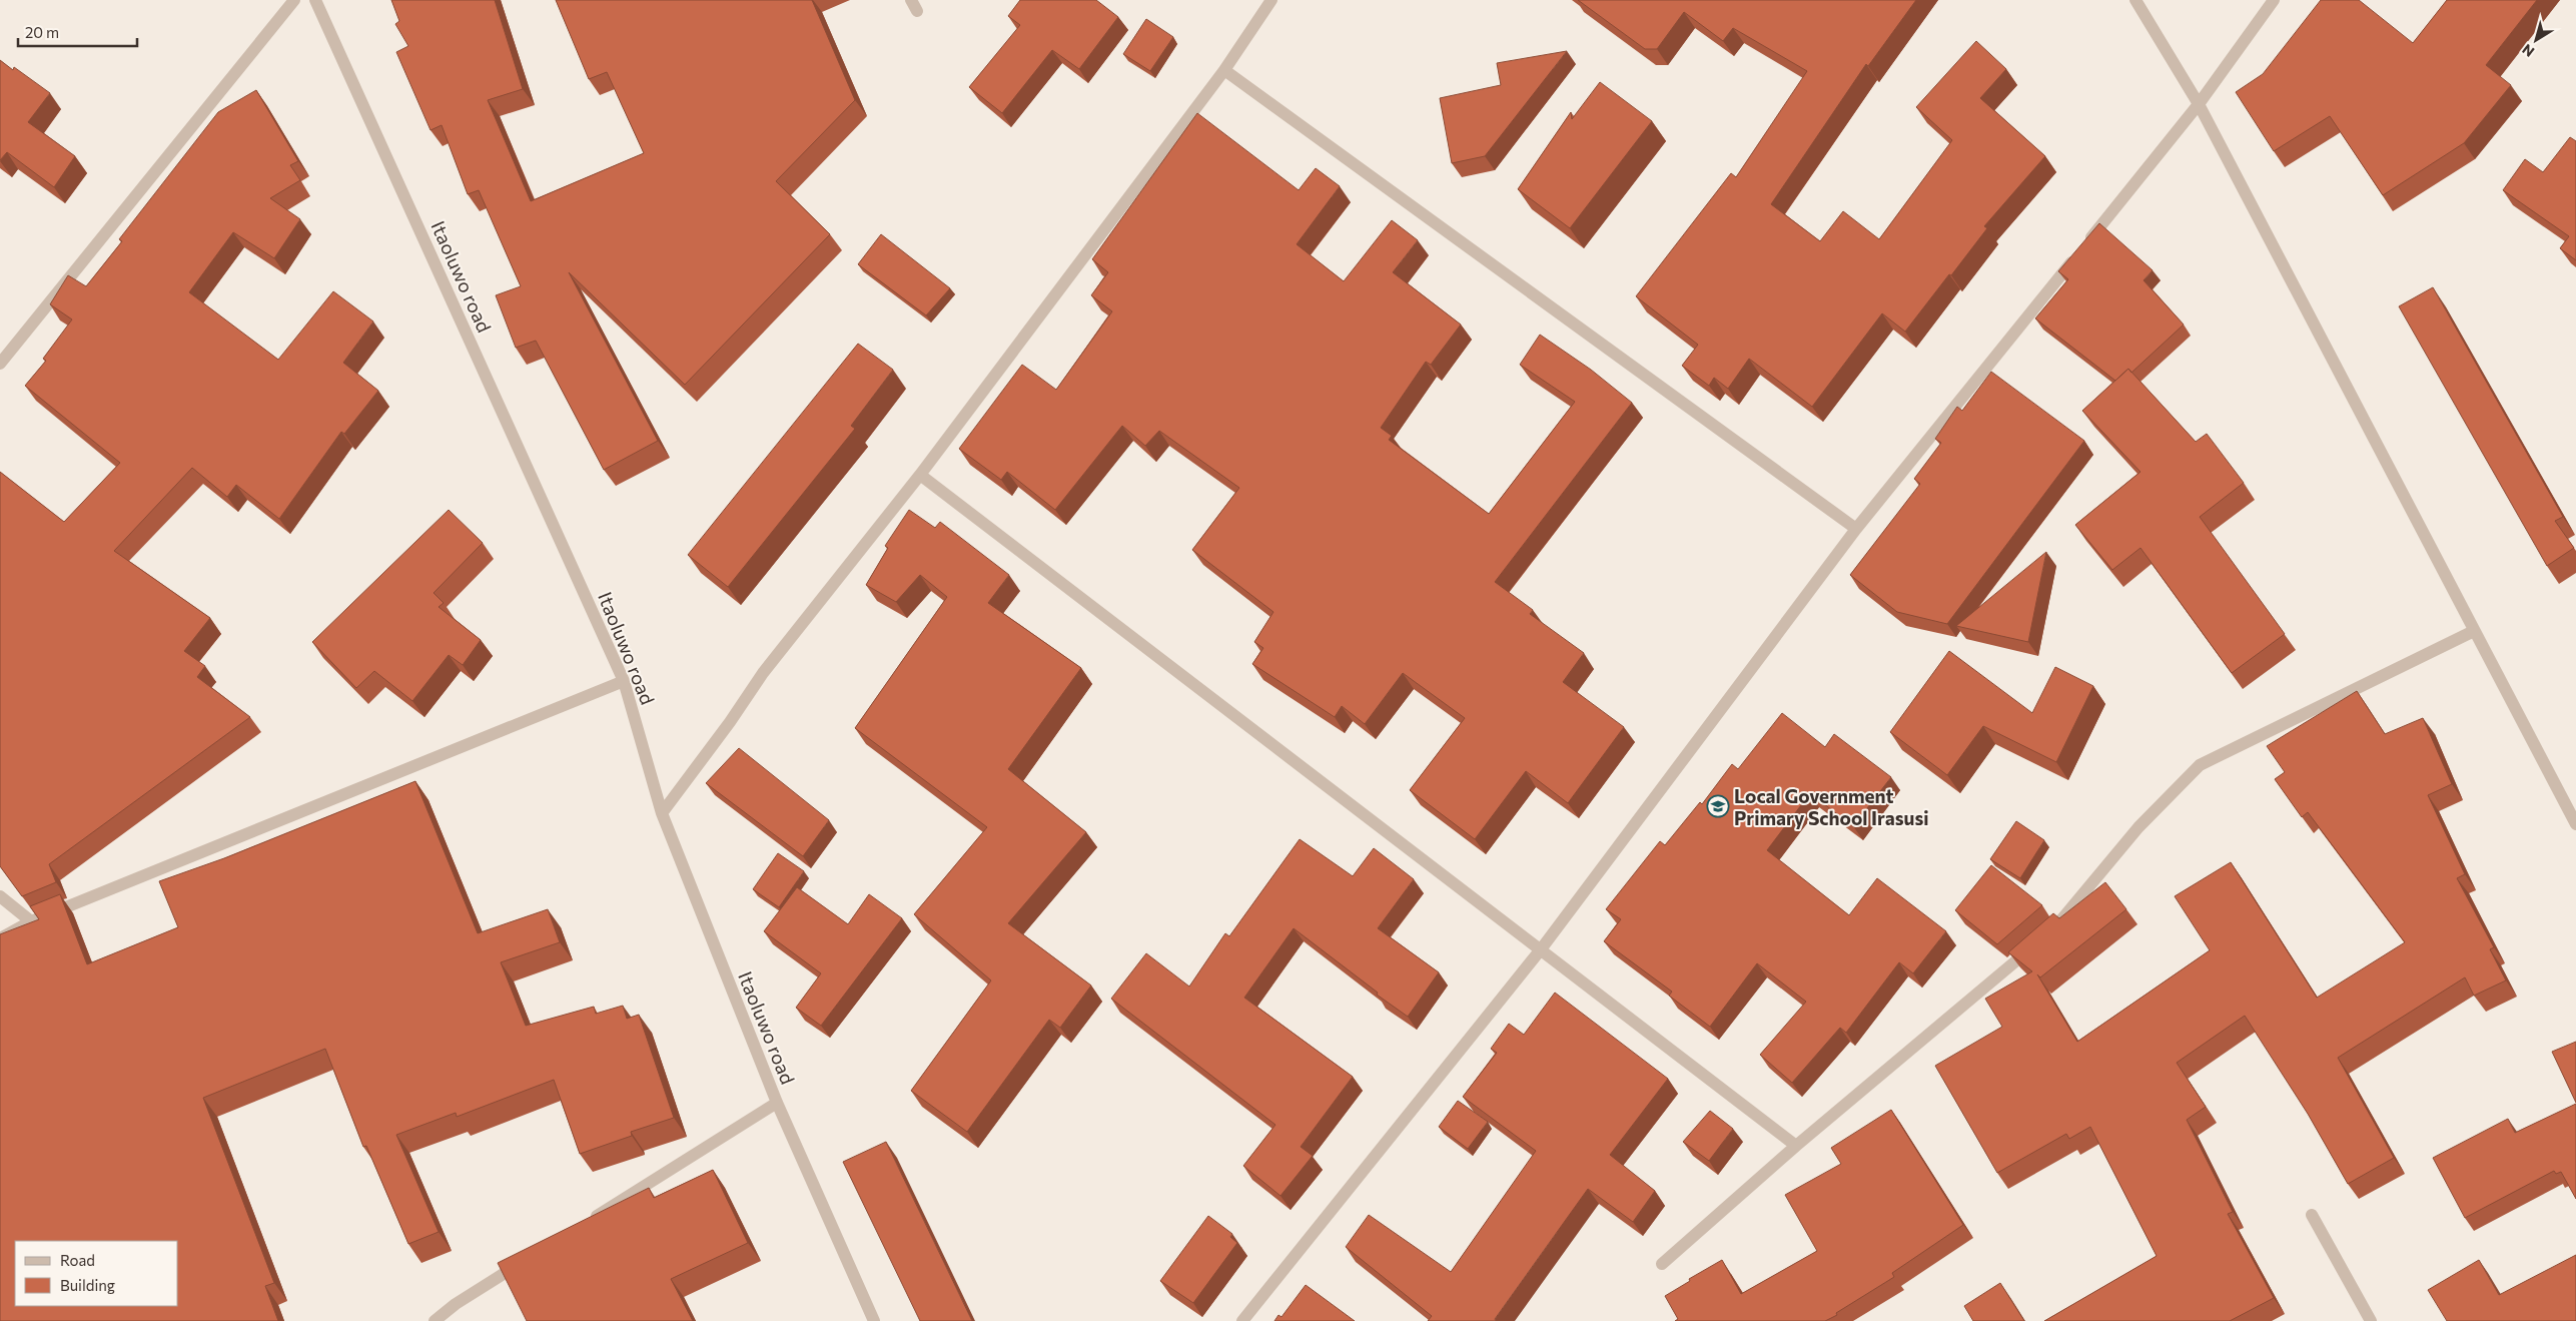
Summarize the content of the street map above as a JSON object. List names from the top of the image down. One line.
{"streets":{"street":["Itaoluwo road"]},"places":{"school or university":["Local Government Primary School Irasusi"]},"legend":["Road","Building"],"scale_bar":"20 m","north":"bottom left"}
